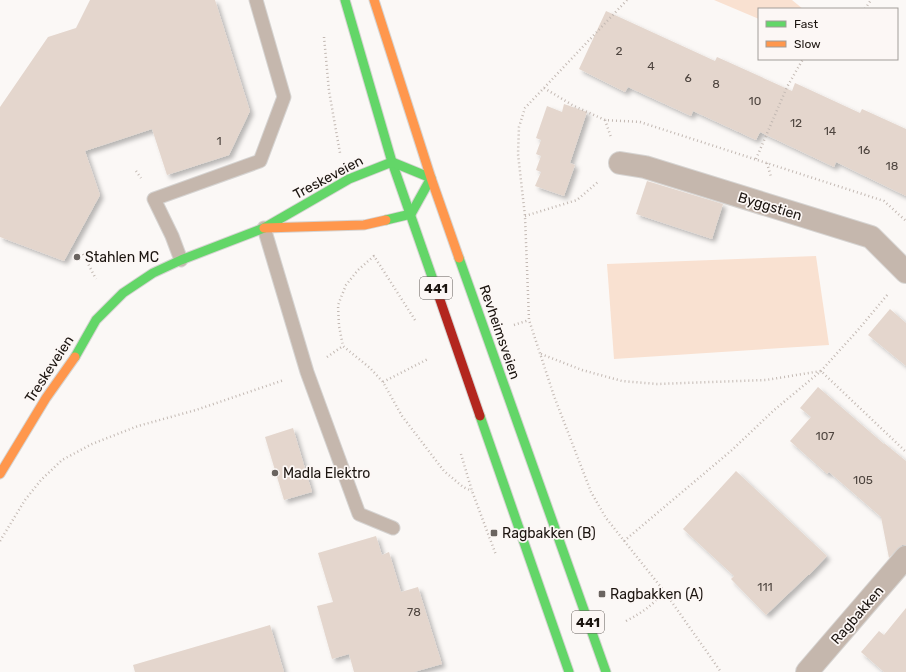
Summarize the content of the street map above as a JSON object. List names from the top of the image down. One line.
{"streets":{"main road":["Treskeveien","441","Revheimsveien"],"street":["Byggstien","Ragbakken"]},"crossings":[["Treskeveien","441"]],"places":{"other":["Stahlen MC","Madla Elektro"],"transit":["Ragbakken (B)","Ragbakken (A)"]},"house_numbers":["2","4","6","8","10","12","14","1","16","18","107","105","111","78"],"legend":["Fast","Slow"]}
